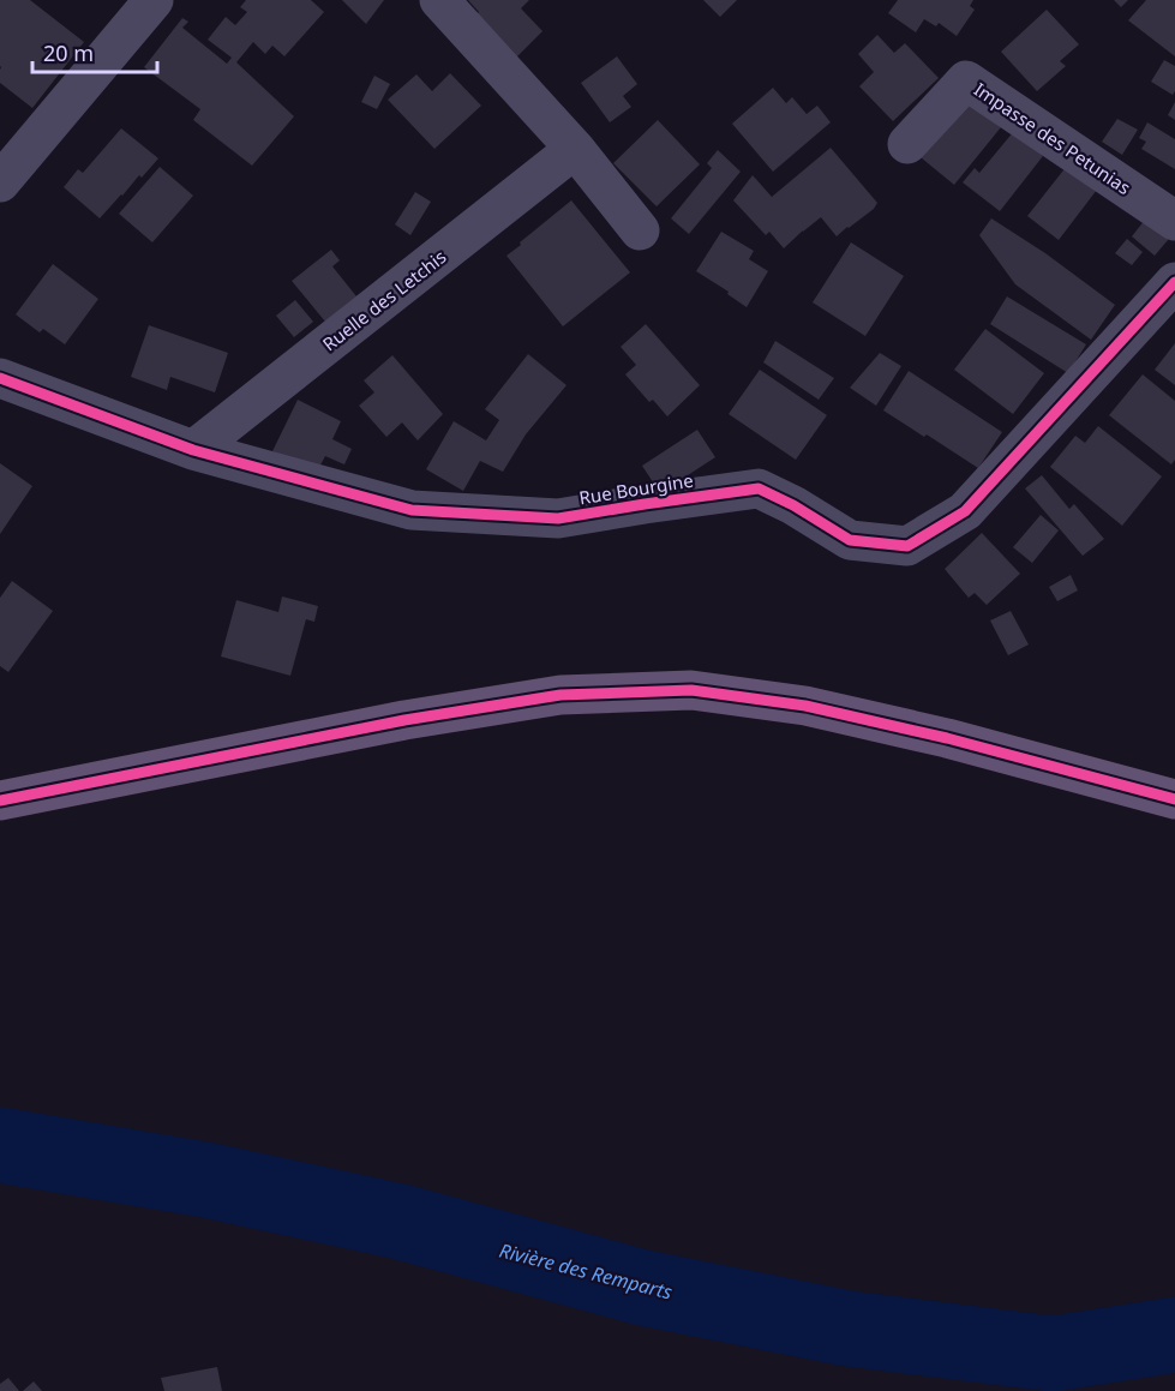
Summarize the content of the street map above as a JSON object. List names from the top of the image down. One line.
{"streets":{"street":["Impasse des Petunias","Ruelle des Letchis","Rue Bourgine"]},"crossings":[["Ruelle des Letchis","Rue Bourgine"]],"water":["Rivière des Remparts"],"scale_bar":"20 m"}
